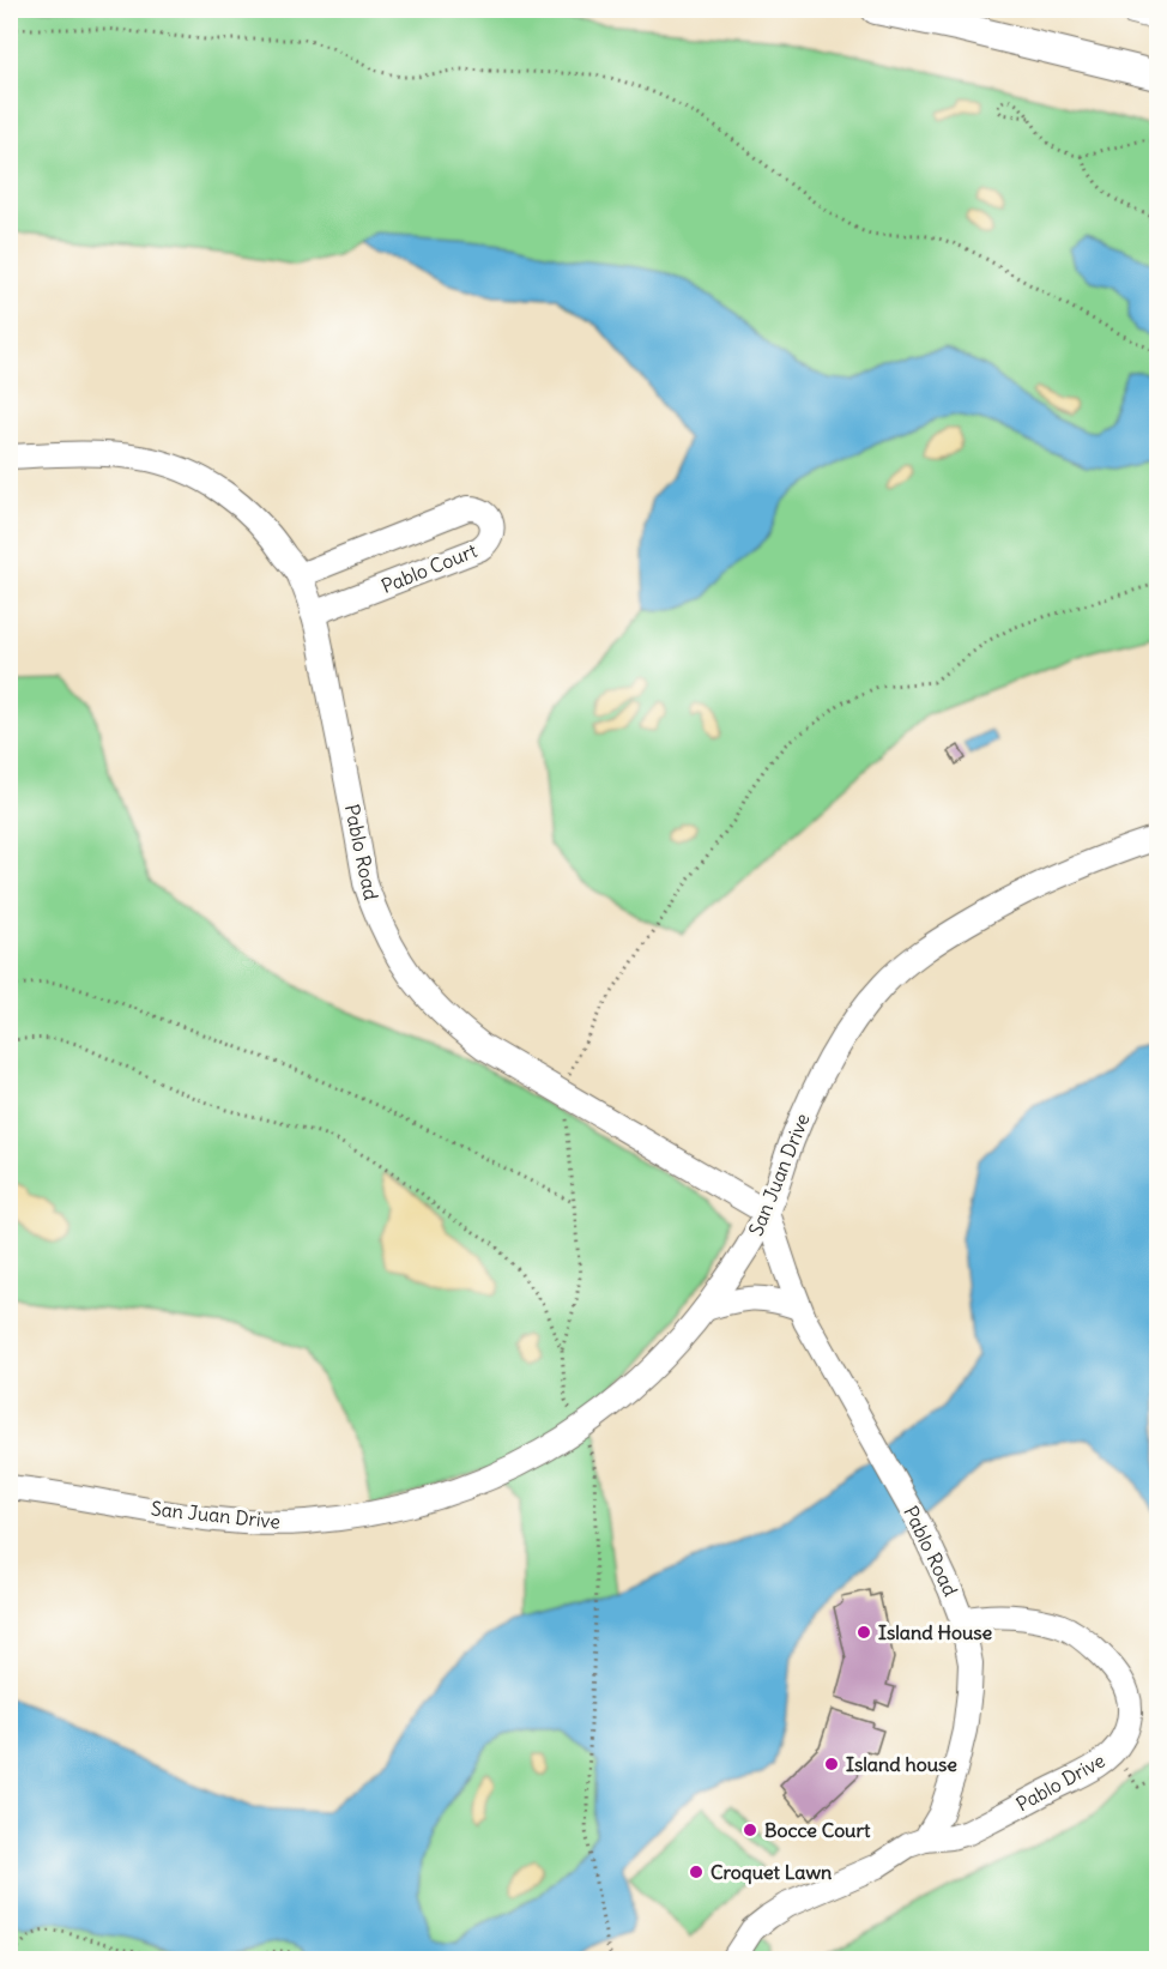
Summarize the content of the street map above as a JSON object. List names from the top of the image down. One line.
{"streets":{"street":["Pablo Court","Pablo Road","San Juan Drive","Pablo Drive"]},"crossings":[["Pablo Court","Pablo Road"],["Pablo Road","San Juan Drive"],["Pablo Road","Pablo Drive"]],"places":["Island House","Island house","Bocce Court","Croquet Lawn"]}
